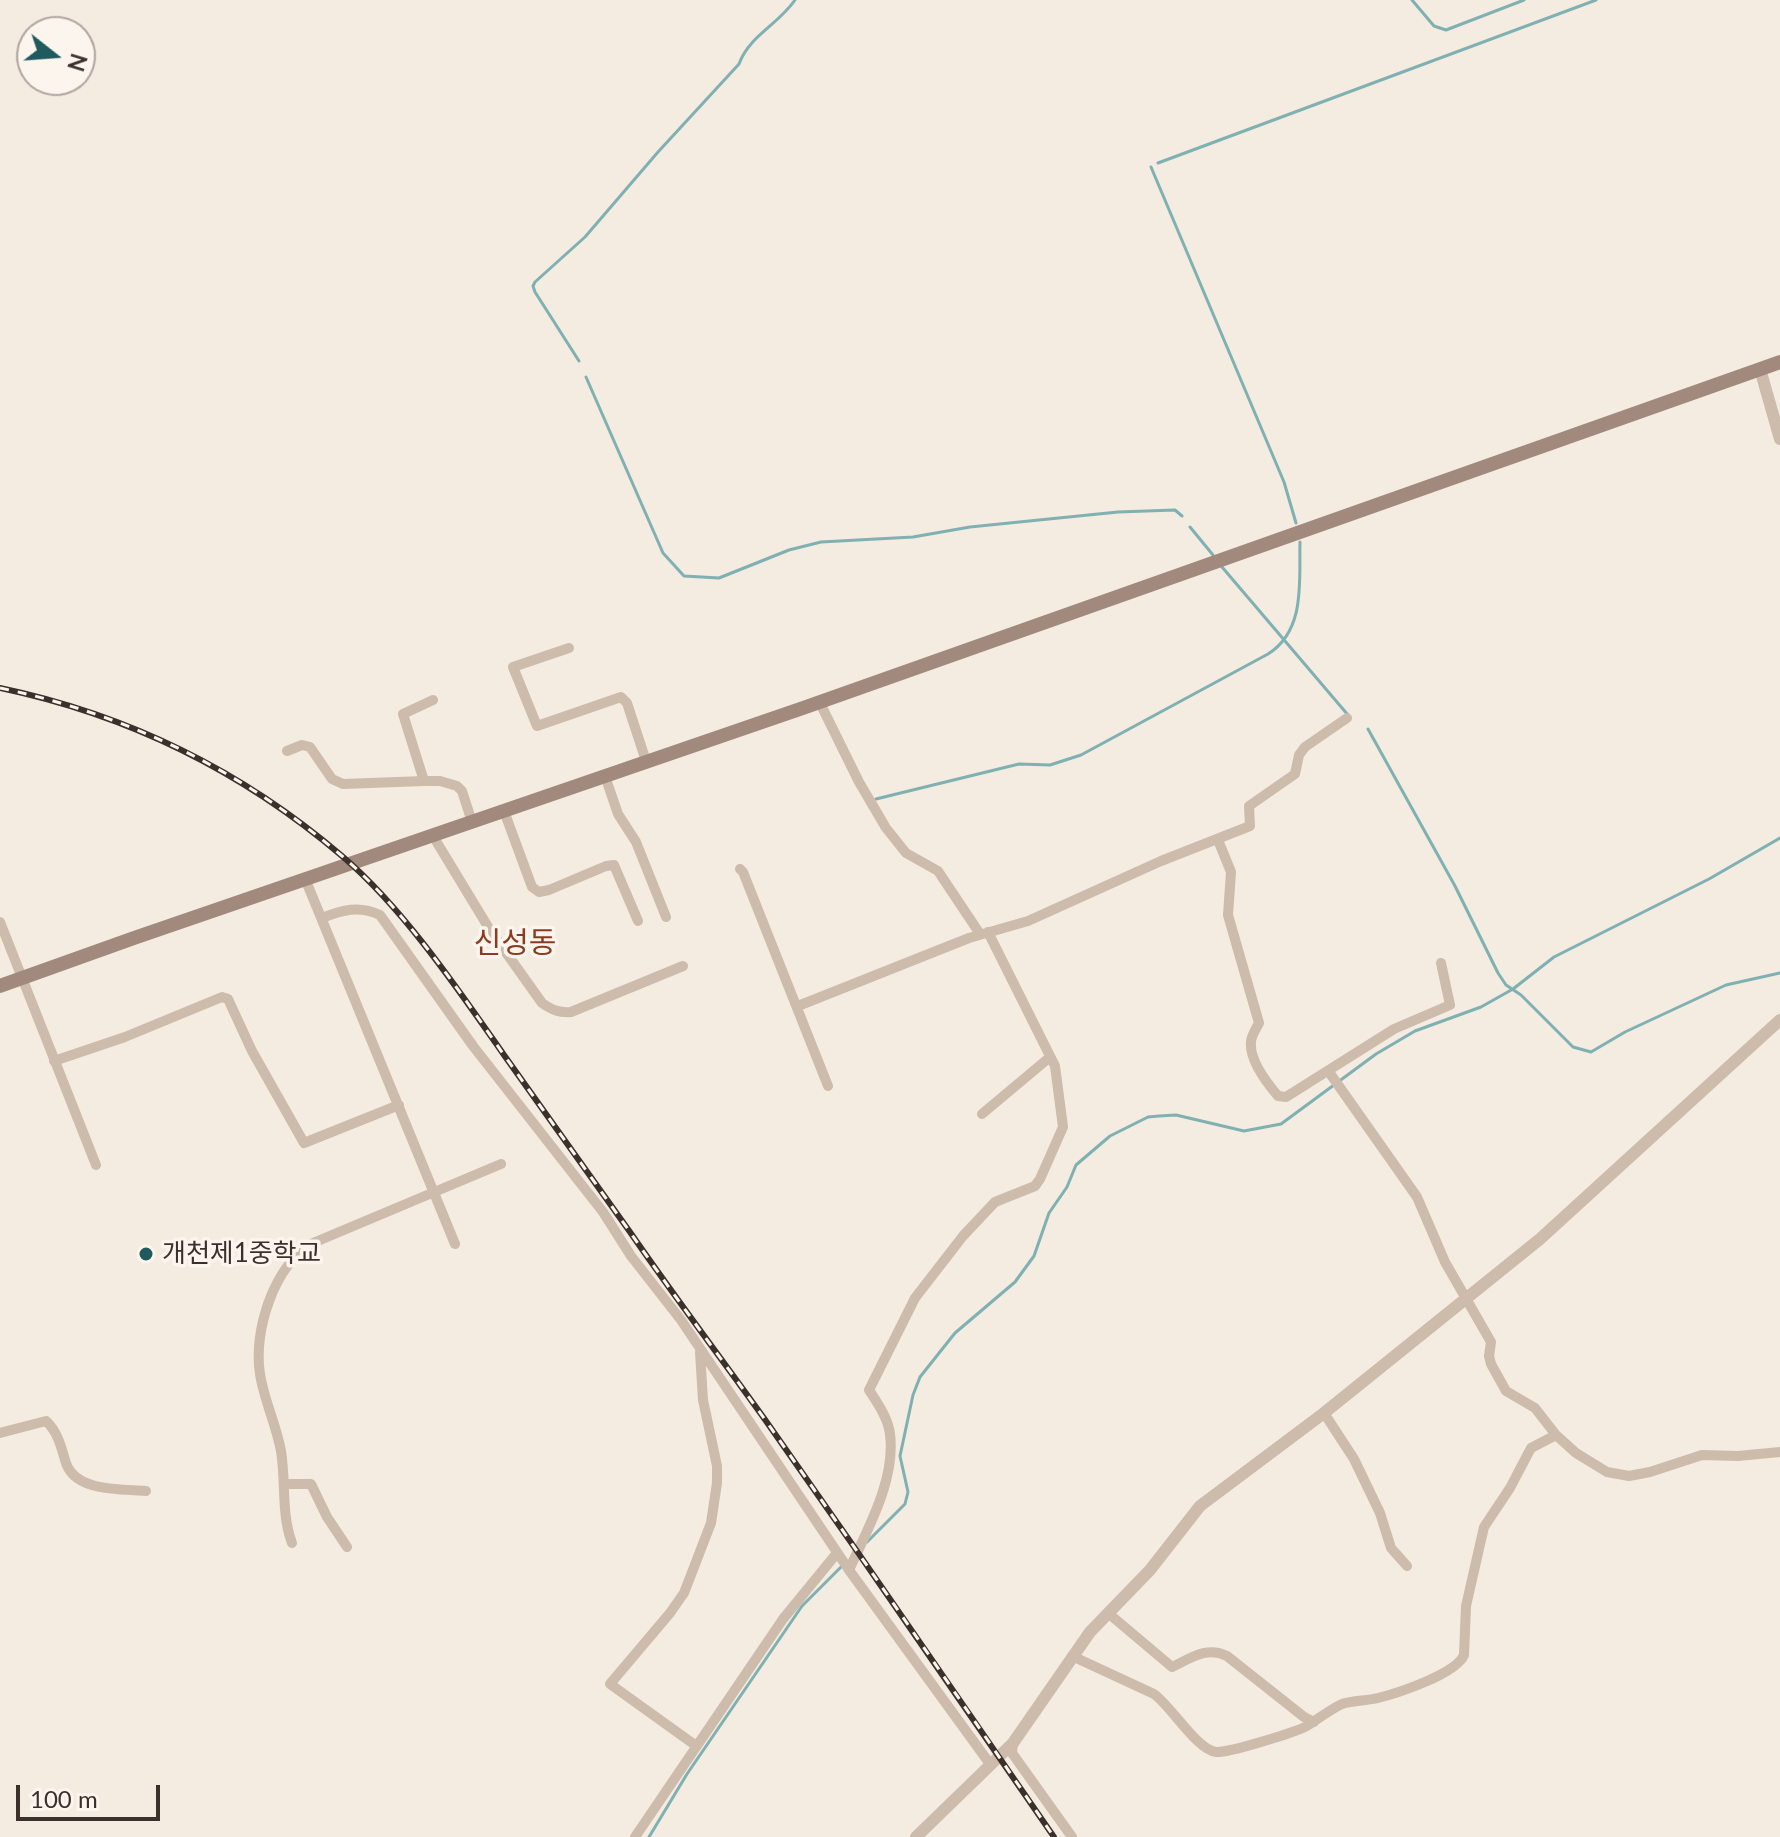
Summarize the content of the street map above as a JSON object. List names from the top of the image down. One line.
{"districts":["신성동"],"places":["개천제1중학교"],"scale_bar":"100 m","north":"right"}
